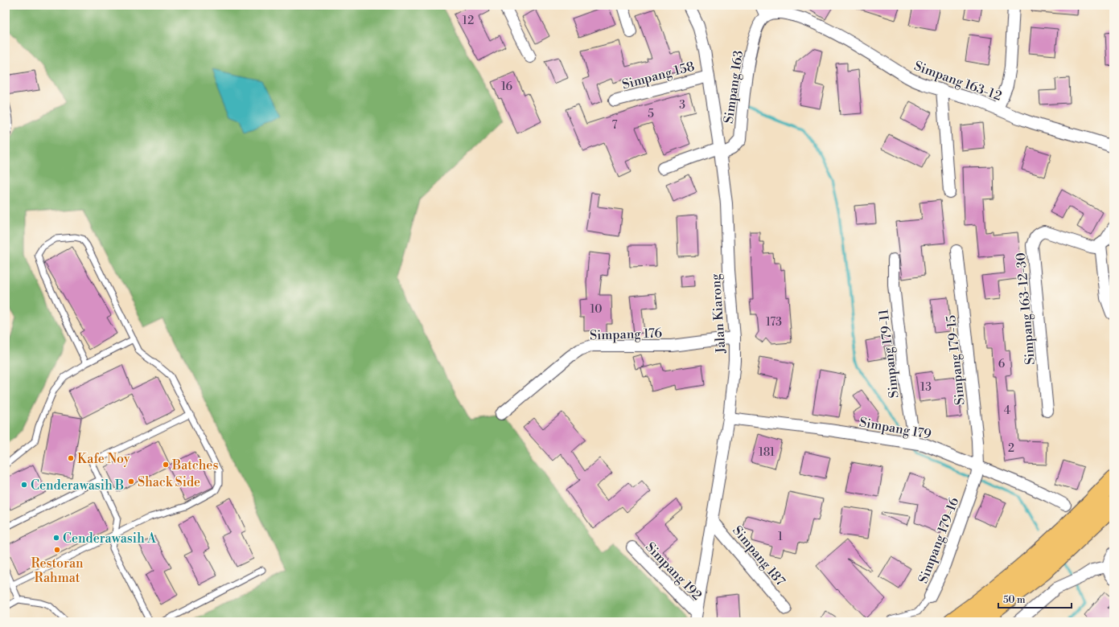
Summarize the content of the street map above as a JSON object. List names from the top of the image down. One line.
{"streets":{"street":["Simpang 158","Simpang 163-12","Simpang 163","Simpang 163-12-30","Jalan Kiarong","Simpang 176","Simpang 179-11","Simpang 179-15","Simpang 179","Simpang 179-16","Simpang 187","Simpang 192"]},"crossings":[["Simpang 158","Jalan Kiarong"],["Simpang 163-12","Simpang 163"],["Simpang 163","Jalan Kiarong"],["Jalan Kiarong","Simpang 176"],["Jalan Kiarong","Simpang 179"],["Jalan Kiarong","Simpang 187"],["Jalan Kiarong","Simpang 192"],["Simpang 179-11","Simpang 179"],["Simpang 179-15","Simpang 179"],["Simpang 179-15","Simpang 179-16"],["Simpang 179","Simpang 179-16"]],"places":["Kafe Noy","Batches","Shack Side","Cenderawasih B","Cenderawasih A","Restoran Rahmat"],"house_numbers":["12","16","3","5","7","10","173","6","13","4","2","181","1"],"scale_bar":"50 m"}
